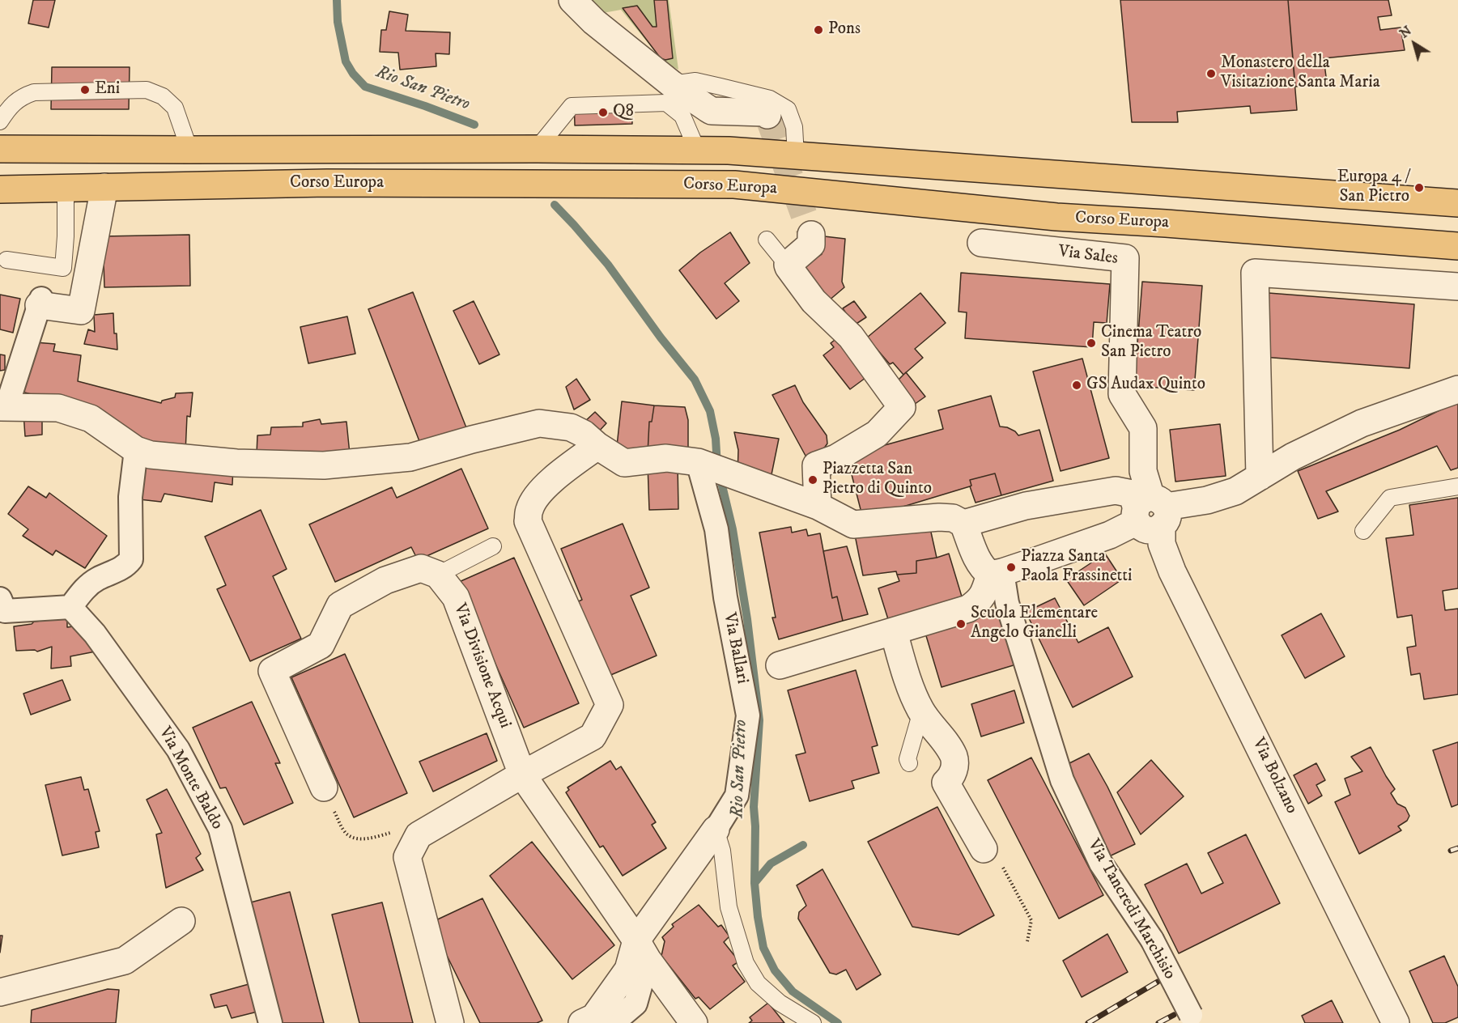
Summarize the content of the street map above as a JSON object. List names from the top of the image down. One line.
{"streets":{"main road":["Corso Europa"],"street":["Via Sales","Via Ballari","Via Divisione Acqui","Via Bolzano","Via Monte Baldo","Via Tancredi Marchisio"]},"crossings":[["Via Sales","Via Bolzano"],["Via Ballari","Via Divisione Acqui"]],"water":["Rio San Pietro"],"places":["Pons","Monastero della Visitazione Santa Maria","Eni","Q8","Europa 4 / San Pietro","Cinema Teatro San Pietro","GS Audax Quinto","Piazzetta San Pietro di Quinto","Piazza Santa Paola Frassinetti","Scuola Elementare Angelo Gianelli"],"north":"top left"}
